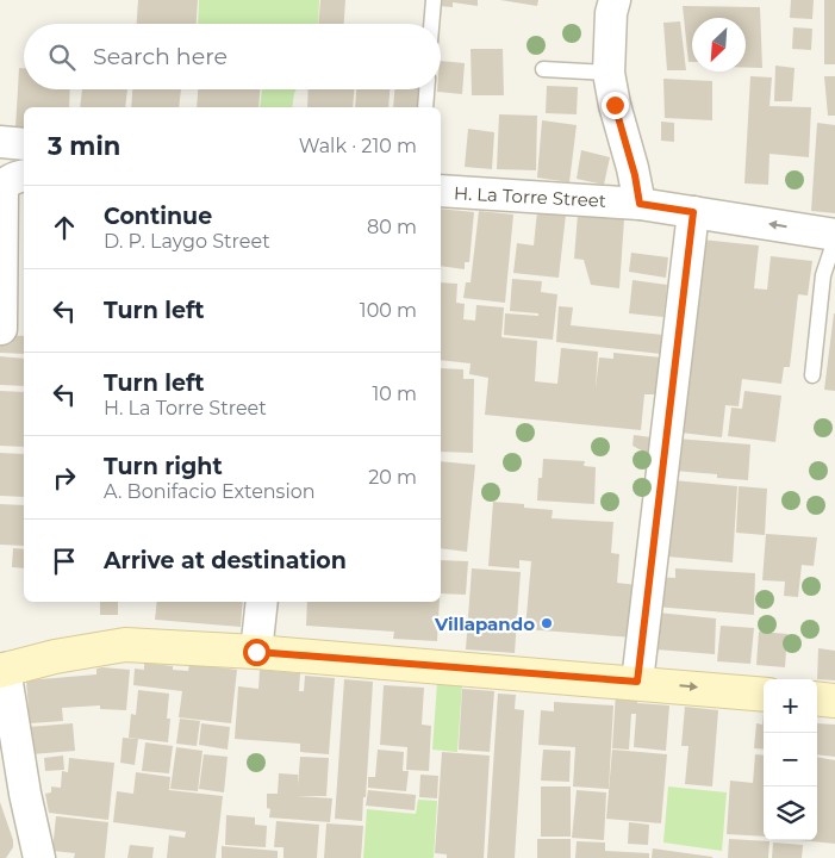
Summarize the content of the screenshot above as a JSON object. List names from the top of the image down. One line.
{"streets":{"street":["H. La Torre Street"]},"one_way":["H. La Torre Street"],"places":["Villapando"],"north":"bottom left","page":{"search":"Search here","heading":["3 min","Walk · 210 m"],"list":[["Continue","D. P. Laygo Street","80 m"],["Turn left","100 m"],["Turn left","H. La Torre Street","10 m"],["Turn right","A. Bonifacio Extension","20 m"],"Arrive at destination"],"map_buttons":["+","−"]}}
